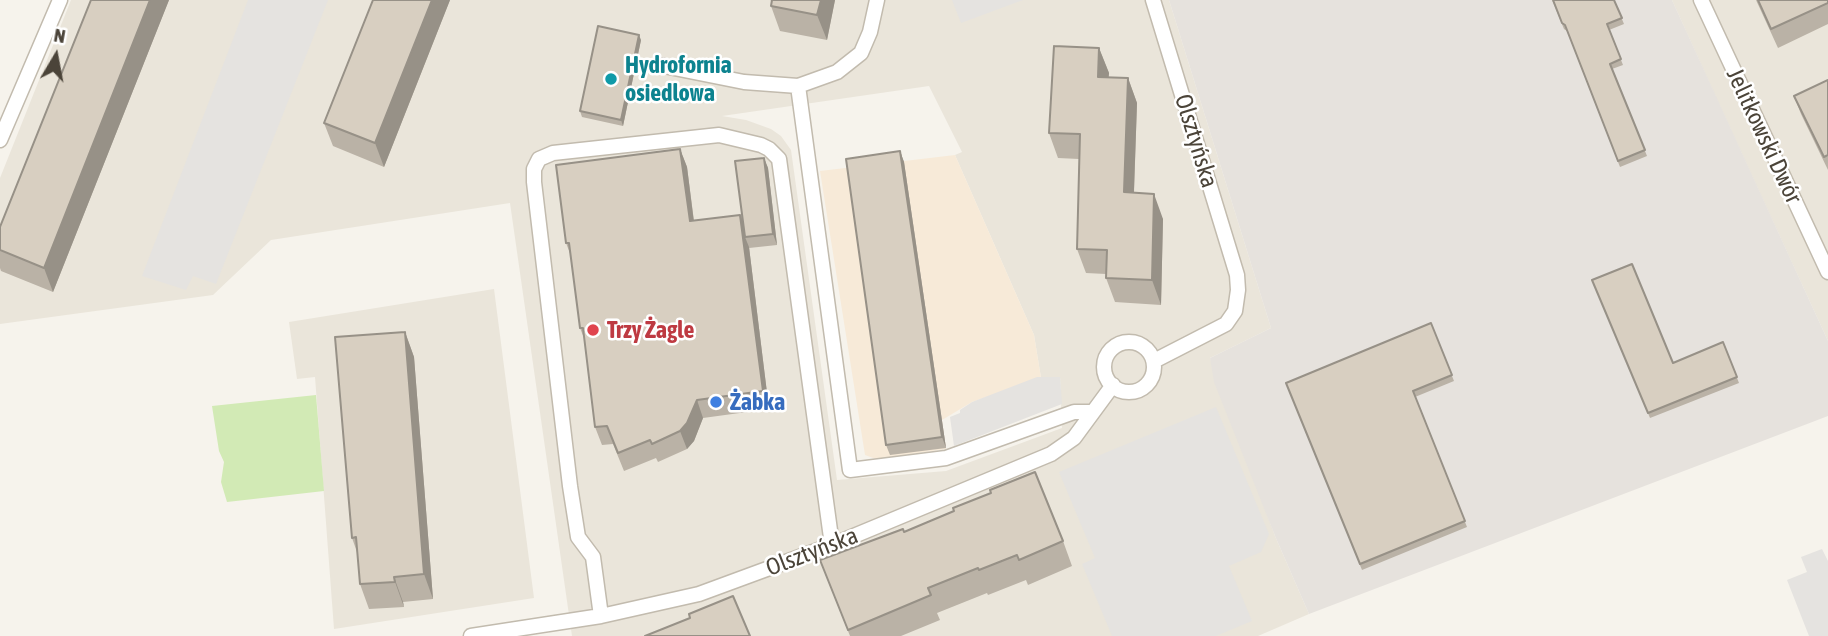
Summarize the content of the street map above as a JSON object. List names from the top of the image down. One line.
{"streets":{"lane":["Jelitkowski Dwór","Olsztyńska"]},"places":["Hydrofornia osiedlowa","Trzy Żagle","Żabka"],"north":"top"}
